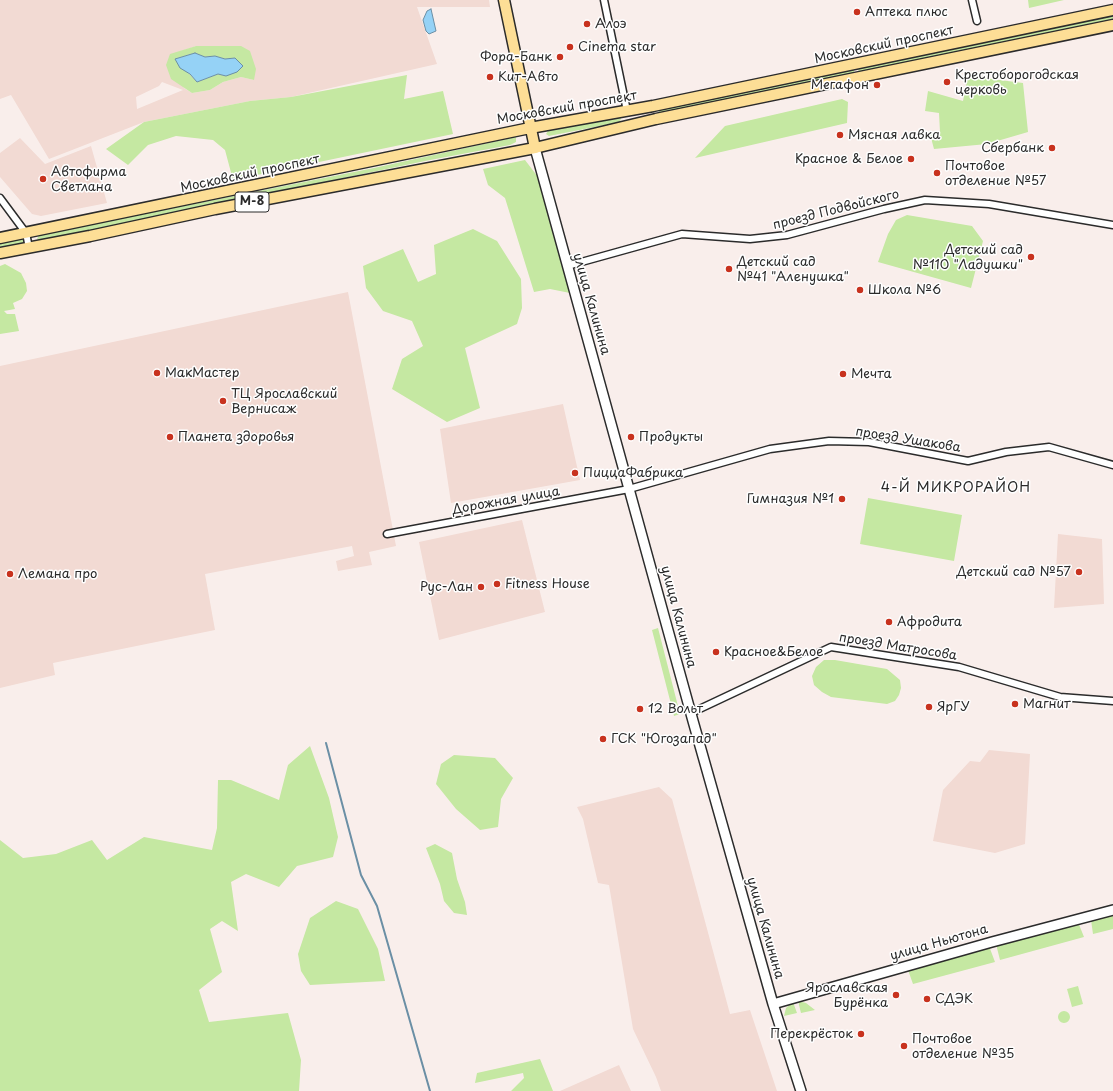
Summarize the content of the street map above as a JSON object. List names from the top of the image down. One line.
{"streets":{"main road":["Московский проспект","М-8","улица Калинина","улица Ньютона"],"street":["проезд Подвойского","проезд Ушакова","Дорожная улица","проезд Матросова"]},"crossings":[["Московский проспект","М-8"],["Московский проспект","улица Калинина"],["проезд Подвойского","улица Калинина"],["улица Калинина","проезд Ушакова"],["улица Калинина","Дорожная улица"],["улица Калинина","проезд Матросова"],["улица Калинина","улица Ньютона"],["проезд Ушакова","Дорожная улица"]],"districts":["4-Й МИКРОРАЙОН"],"places":["Аптека плюс","Алоэ","Cinema star","Фора-Банк","Кит-Авто","Крестоборогодская церковь","Мегафон","Мясная лавка","Сбербанк","Красное & Белое","Почтовое отделение №57","Автофирма Светлана","Детский сад №110 \"Ладушки\"","Детский сад №41 \"Аленушка\"","Школа №6","МакМастер","Мечта","ТЦ Ярославский Вернисаж","Планета здоровья","Продукты","ПиццаФабрика","Гимназия №1","Детский сад №57","Лемана про","Fitness House","Рус-Лан","Афродита","Красное&Белое","Магнит","ЯрГУ","12 Вольт","ГСК \"Югозапад\"","Ярославская Бурёнка","СДЭК","Перекрёсток","Почтовое отделение №35"]}
